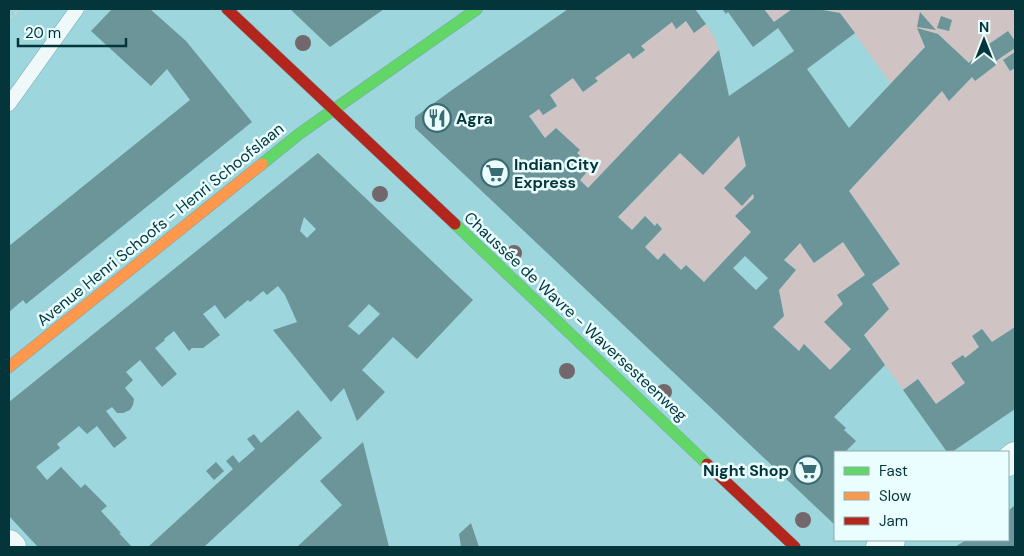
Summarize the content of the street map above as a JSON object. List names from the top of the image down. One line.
{"streets":{"main road":["Avenue Henri Schoofs - Henri Schoofslaan","Chaussée de Wavre - Waversesteenweg"]},"crossings":[["Avenue Henri Schoofs - Henri Schoofslaan","Chaussée de Wavre - Waversesteenweg"]],"places":{"restaurant":["Agra"],"supermarket":["Indian City Express","Night Shop"]},"legend":["Fast","Slow","Jam"],"scale_bar":"20 m","north":"top"}
